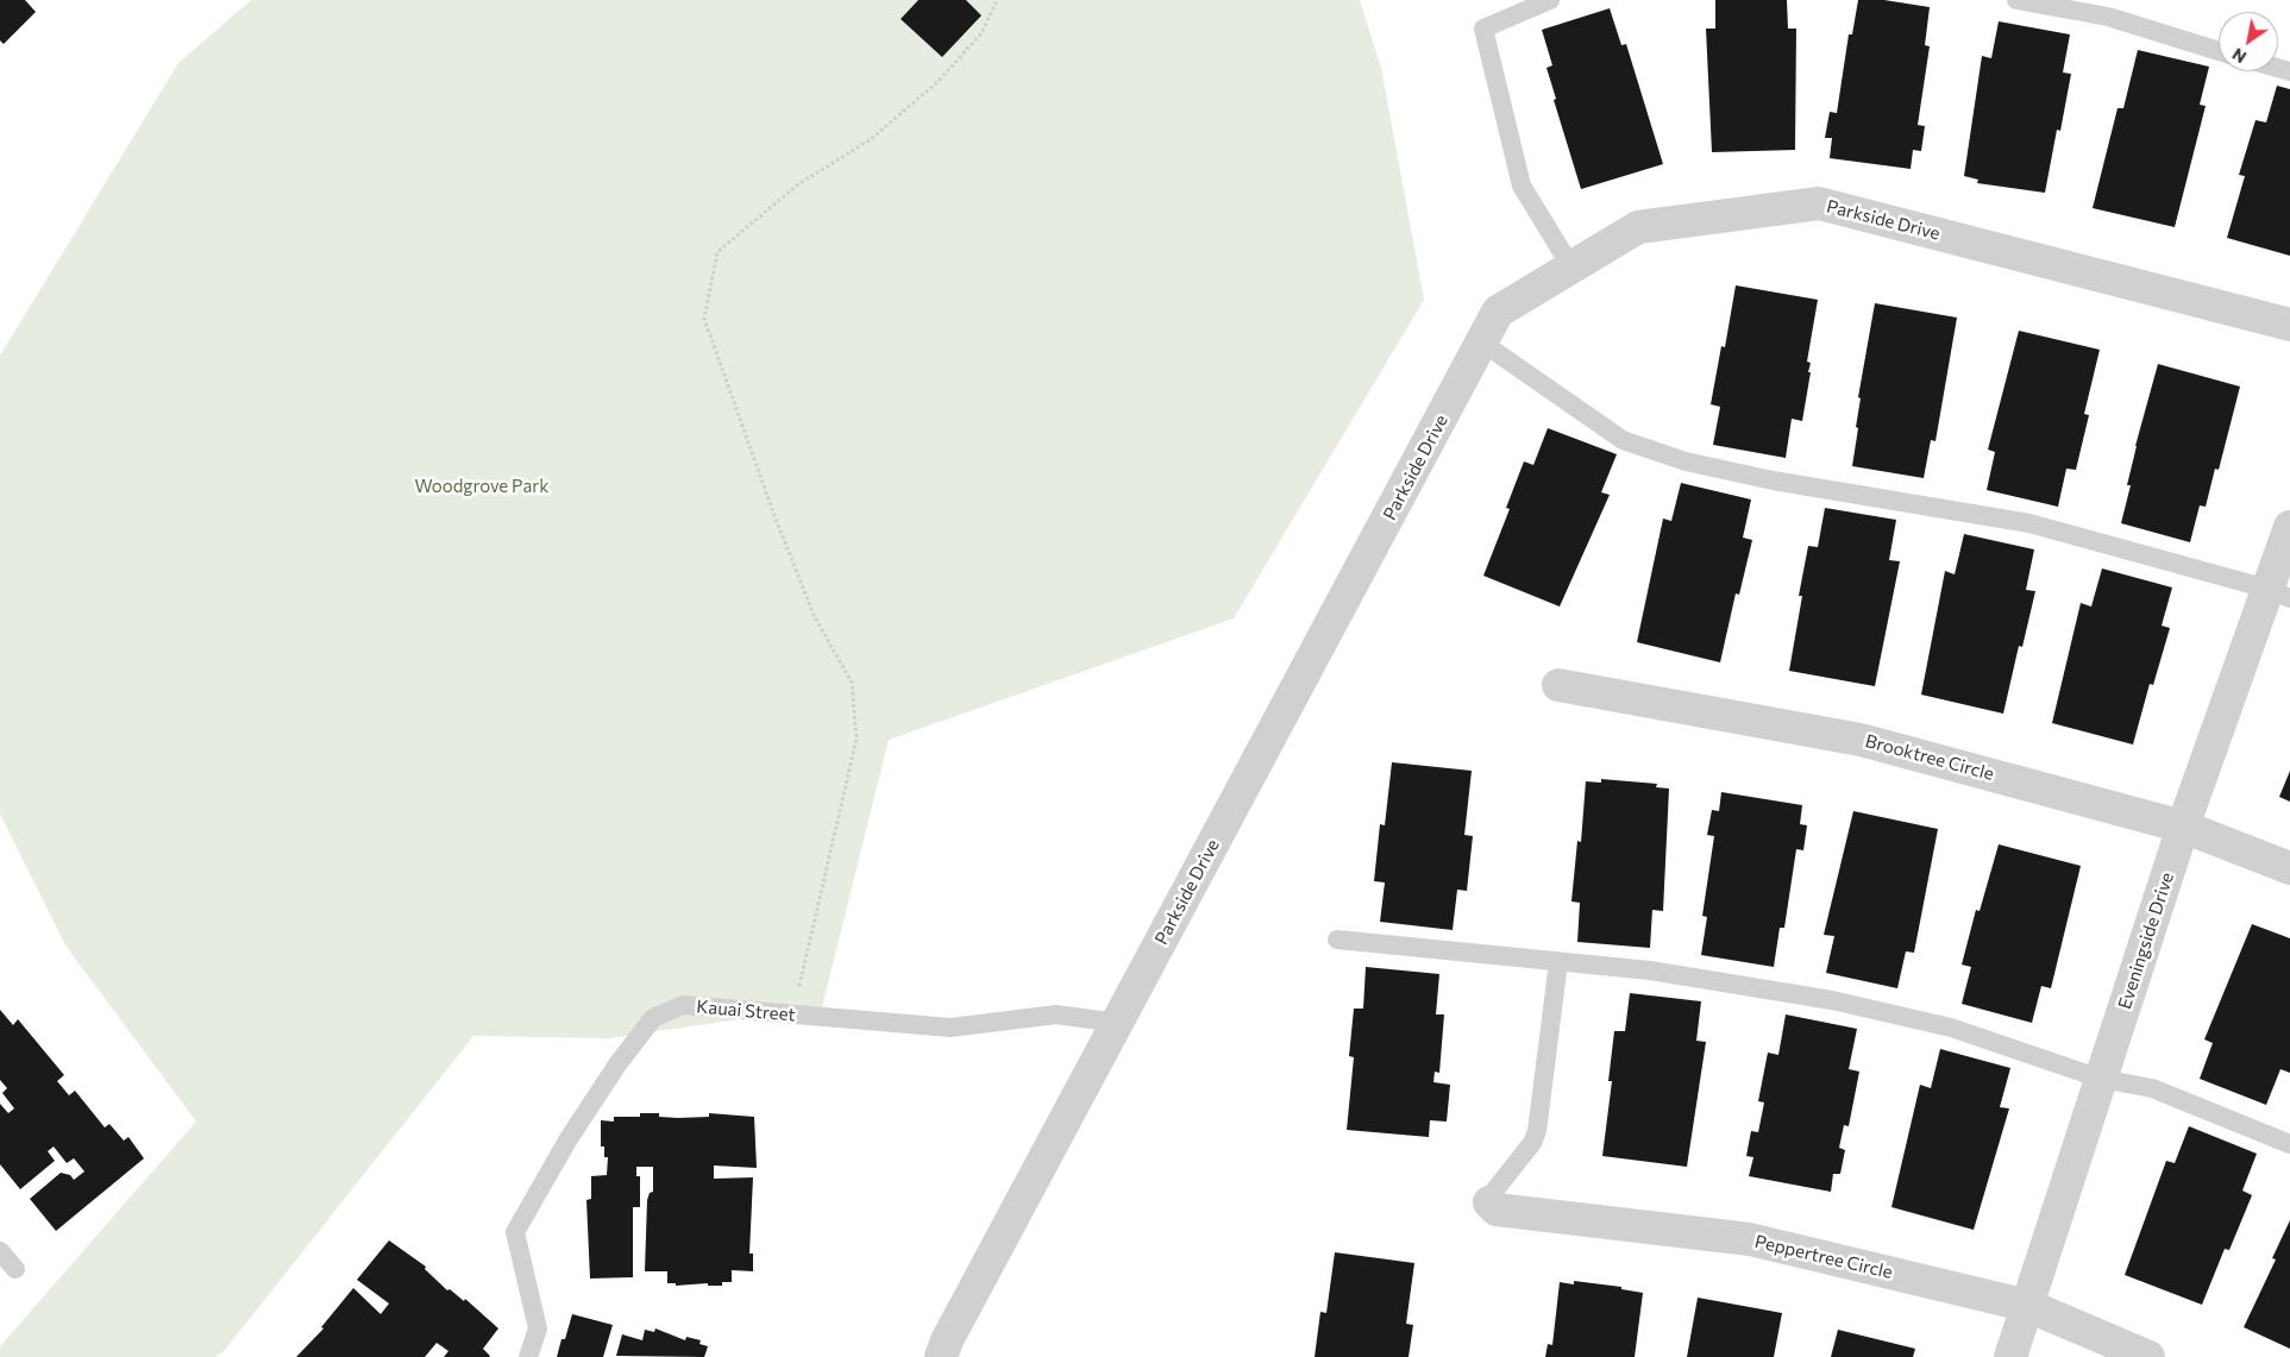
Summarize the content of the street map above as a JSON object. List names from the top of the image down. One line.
{"streets":{"street":["Parkside Drive","Brooktree Circle","Eveningside Drive","Peppertree Circle"],"lane":["Kauai Street"]},"crossings":[["Parkside Drive","Kauai Street"],["Brooktree Circle","Eveningside Drive"],["Eveningside Drive","Peppertree Circle"]],"parks":["Woodgrove Park"],"north":"bottom left"}
